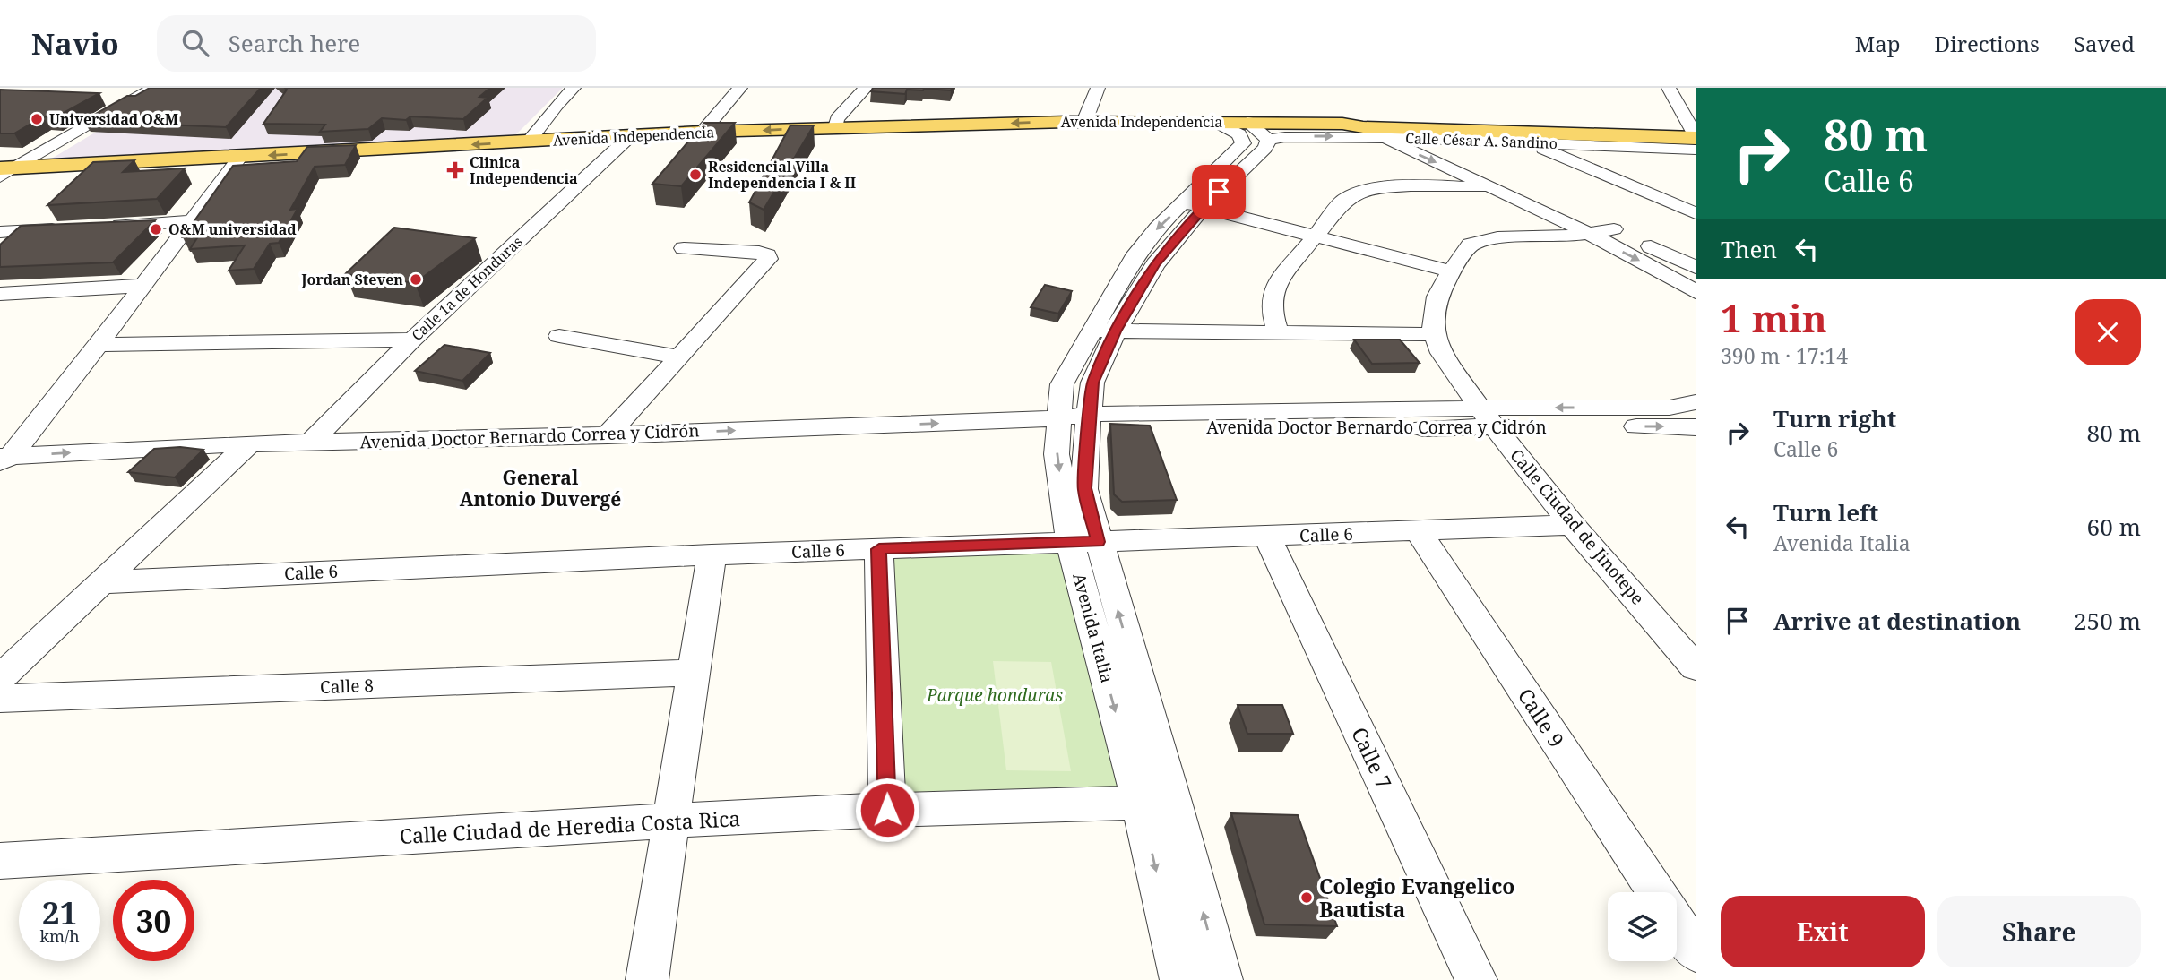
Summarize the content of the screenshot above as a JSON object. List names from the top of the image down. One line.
{"streets":{"main road":["Avenida Independencia"],"street":["Calle César A. Sandino","Calle 1a de Honduras","Avenida Doctor Bernardo Correa y Cidrón","Calle Ciudad de Jinotepe","Calle 6","Avenida Italia","Calle 8","Calle 9","Calle 7","Calle Ciudad de Heredia Costa Rica"]},"crossings":[["Avenida Independencia","Calle César A. Sandino"],["Avenida Independencia","Calle 1a de Honduras"],["Avenida Independencia","Avenida Italia"],["Calle César A. Sandino","Avenida Italia"],["Calle 1a de Honduras","Avenida Doctor Bernardo Correa y Cidrón"],["Avenida Doctor Bernardo Correa y Cidrón","Calle Ciudad de Jinotepe"],["Avenida Doctor Bernardo Correa y Cidrón","Avenida Italia"],["Calle Ciudad de Jinotepe","Calle 6"],["Calle 6","Avenida Italia"],["Calle 6","Calle 9"],["Calle 6","Calle 7"],["Avenida Italia","Calle Ciudad de Heredia Costa Rica"]],"one_way":["Avenida Independencia"],"districts":["General Antonio Duvergé"],"parks":["Parque honduras"],"places":{"other":["Universidad O&M","Residencial Villa Independencia I & II","O&M universidad","Jordan Steven","Colegio Evangelico Bautista"],"health":["Clinica Independencia"]},"page":{"header":"Navio","search":"Search here","nav":["Map","Directions","Saved"],"turn":["80 m","Calle 6"],"then":"Then","heading":["1 min","390 m · 17:14"],"list":[{"name":"Turn right","note":"Calle 6","value":"80 m"},{"name":"Turn left","note":"Avenida Italia","value":"60 m"},{"name":"Arrive at destination","value":"250 m"}],"speed":"21 km/h","limit":"30","buttons":["Exit","Share"]}}
